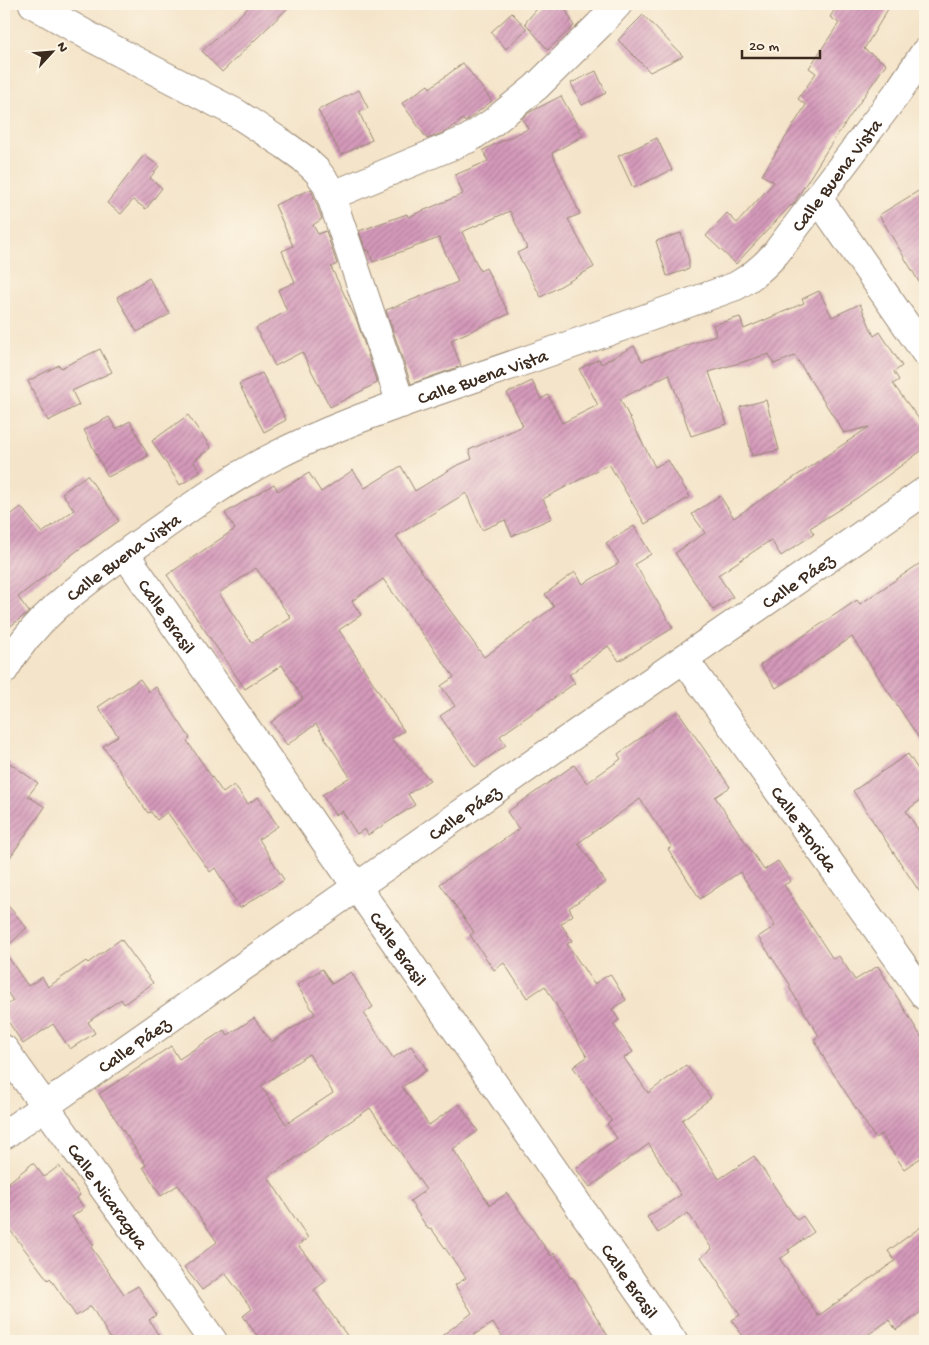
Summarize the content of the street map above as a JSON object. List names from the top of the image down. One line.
{"streets":{"street":["Calle Buena Vista","Calle Páez","Calle Brasil","Calle Florida","Calle Nicaragua"]},"crossings":[["Calle Buena Vista","Calle Brasil"],["Calle Páez","Calle Brasil"],["Calle Páez","Calle Florida"],["Calle Páez","Calle Nicaragua"]],"scale_bar":"20 m","north":"top right"}
